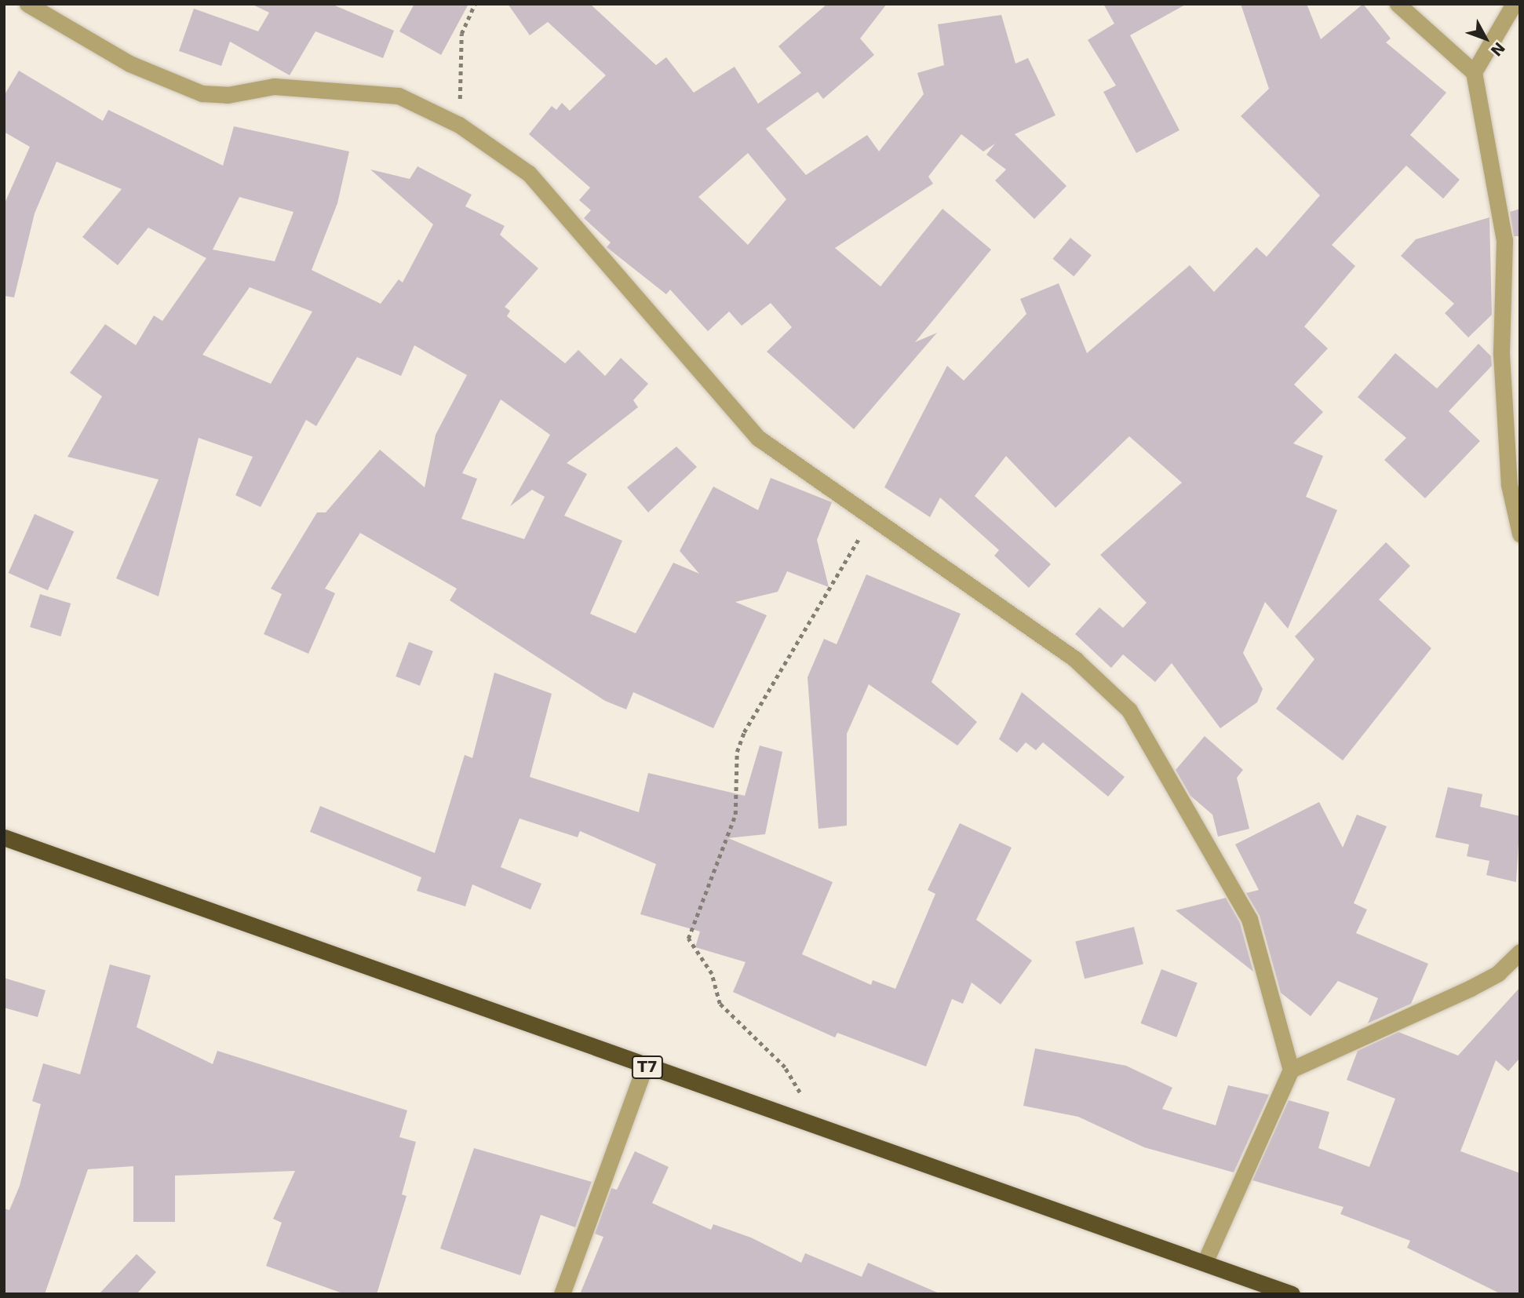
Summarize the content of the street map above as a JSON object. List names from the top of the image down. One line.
{"streets":{"highway":["T7"]},"north":"bottom right"}
